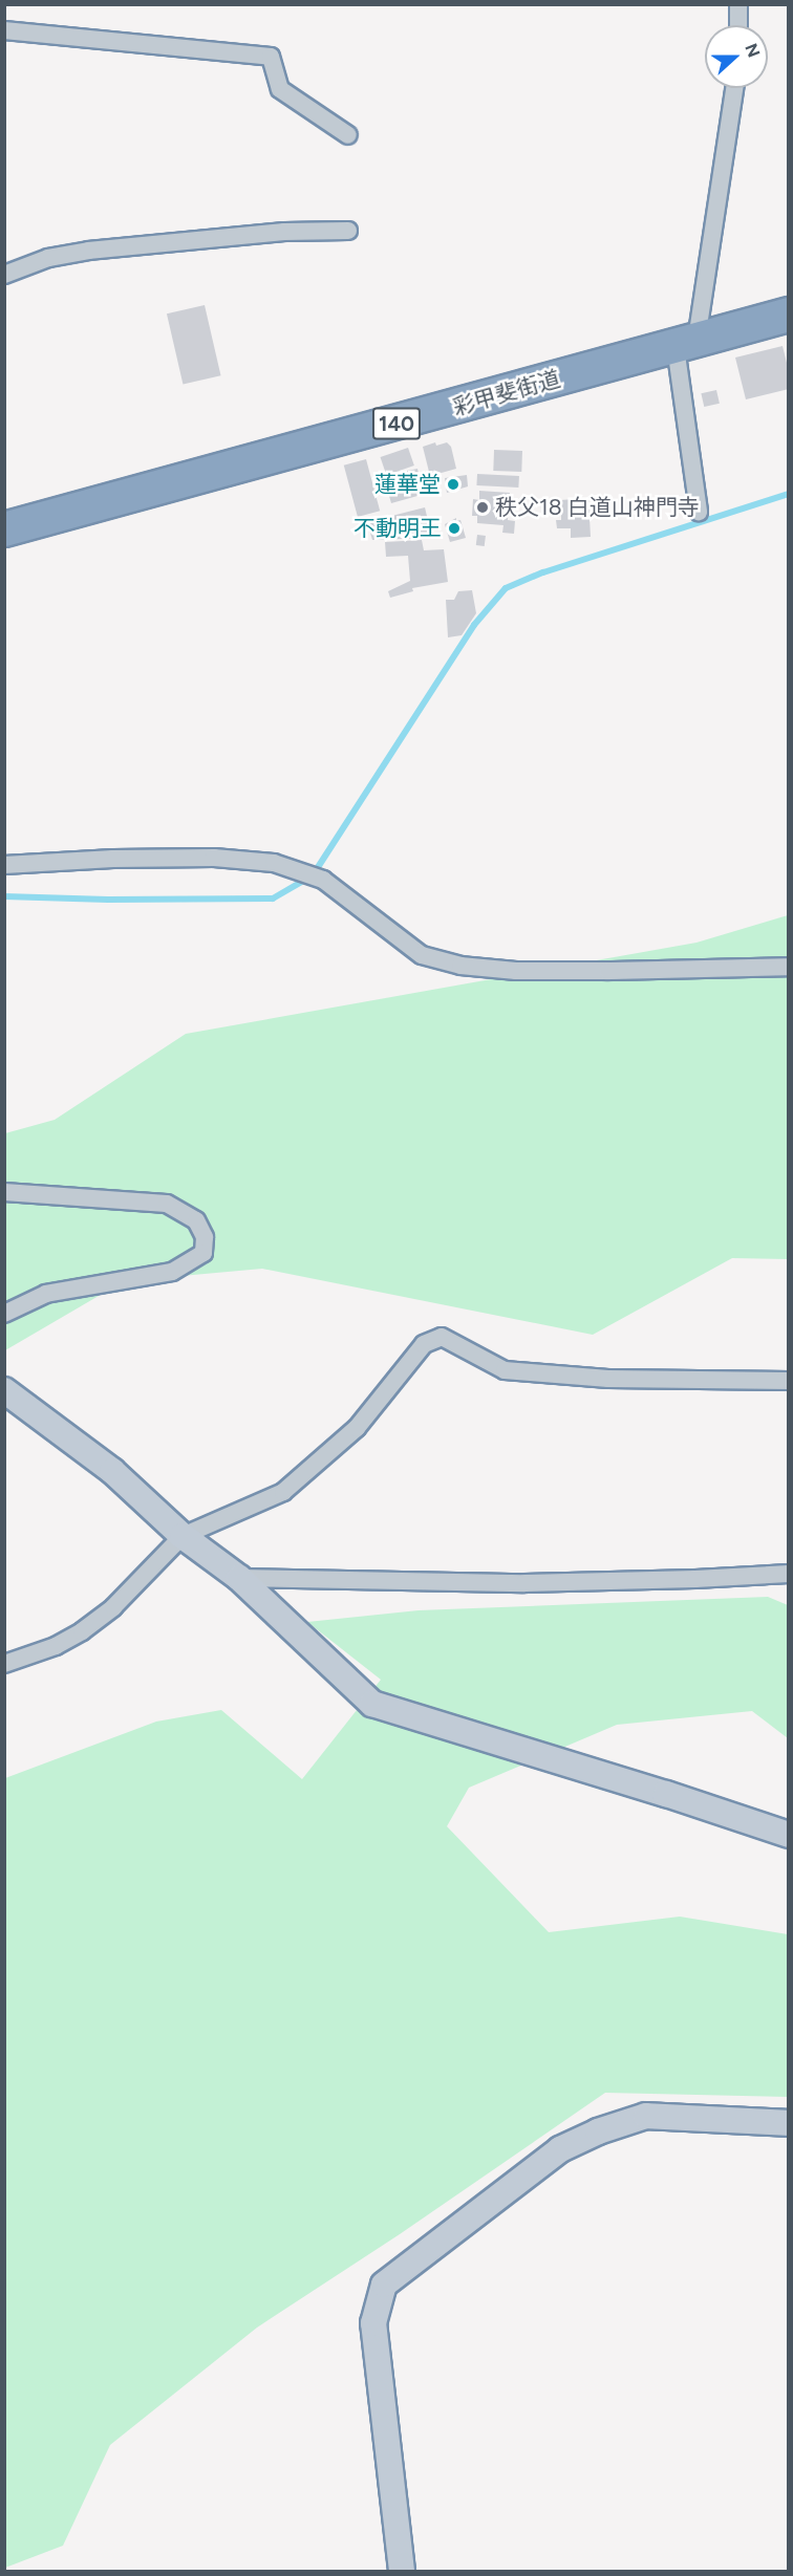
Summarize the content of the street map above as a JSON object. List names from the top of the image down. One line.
{"streets":{"highway":["彩甲斐街道","140"]},"places":["蓮華堂","秩父18 白道山神門寺","不動明王"],"north":"right"}
